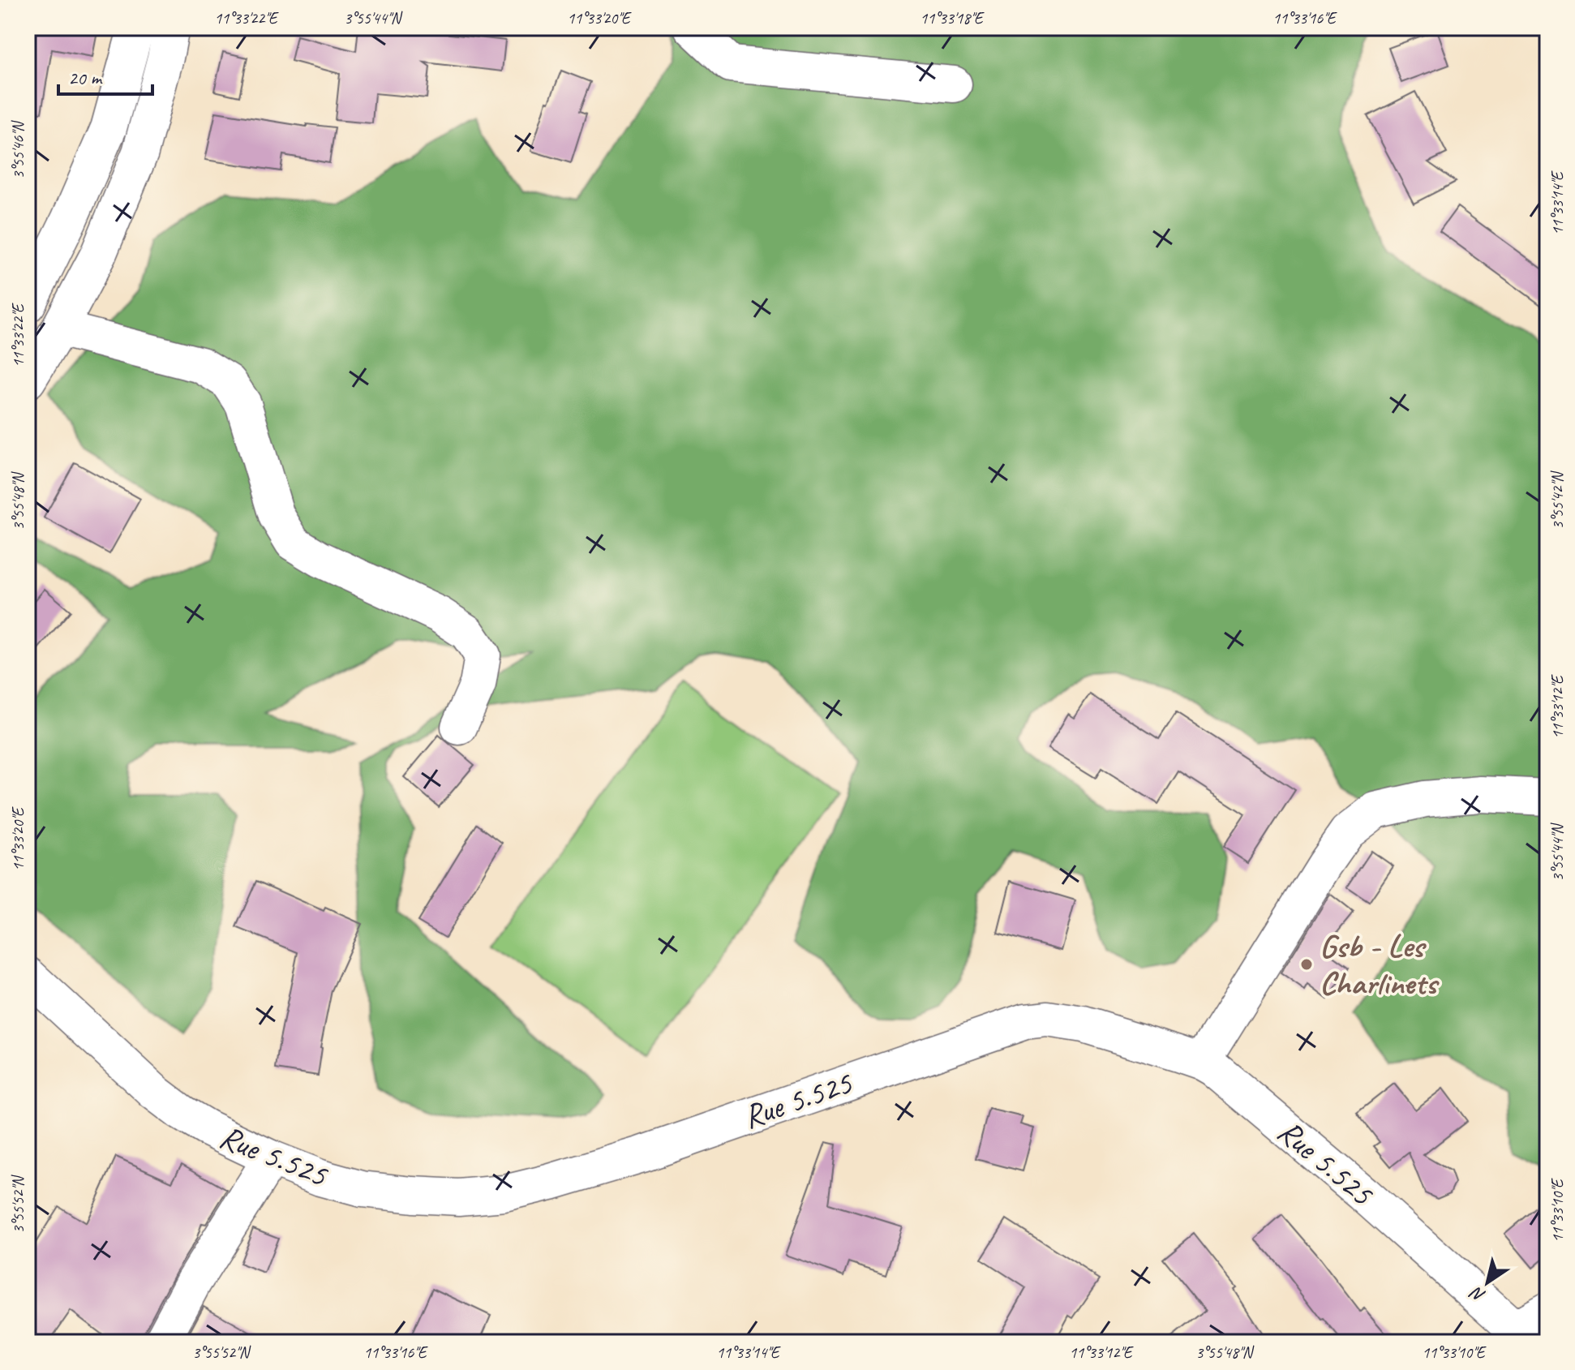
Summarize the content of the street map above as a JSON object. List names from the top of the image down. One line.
{"streets":{"street":["Rue 5.525"]},"places":["Gsb - Les Charlinets"],"scale_bar":"20 m","north":"bottom left","coordinates":["11°33'22\"E","3°55'44\"N","11°33'20\"E","11°33'18\"E","11°33'16\"E","3°55'46\"N","11°33'14\"E","3°55'42\"N","3°55'48\"N","11°33'12\"E","3°55'52\"N","11°33'10\"E"]}
